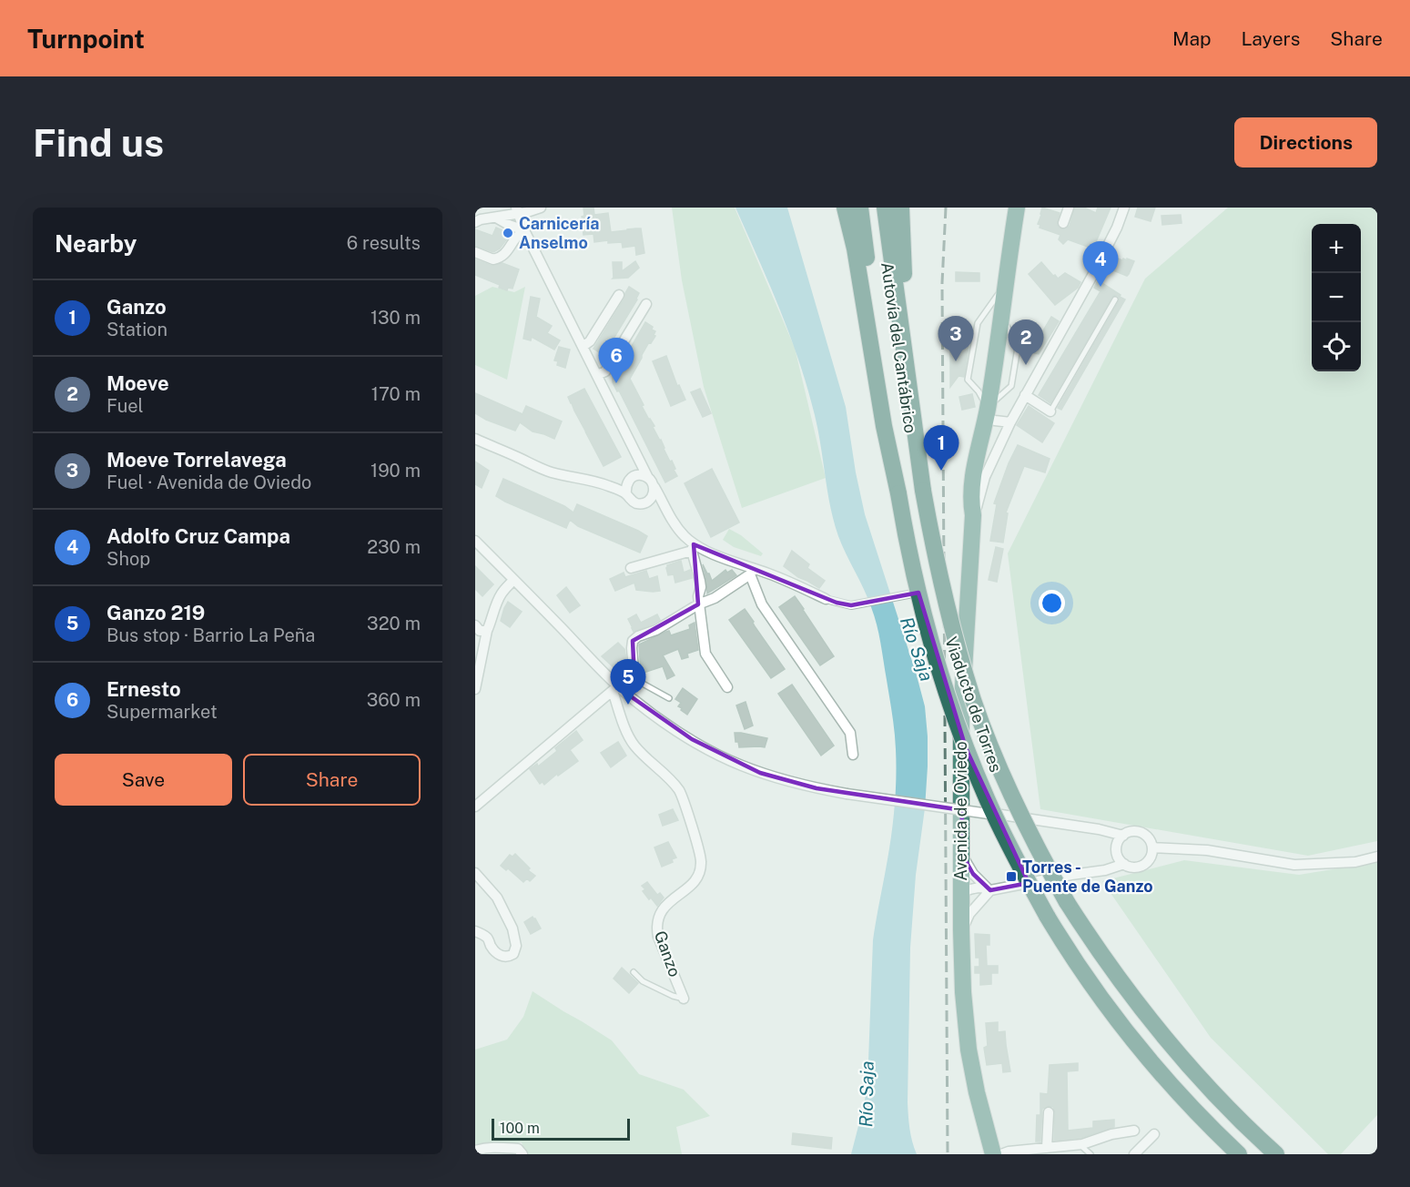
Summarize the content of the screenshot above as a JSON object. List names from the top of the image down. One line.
{"streets":{"highway":["Autovía del Cantábrico","Viaducto de Torres","Avenida de Oviedo"],"street":["Ganzo"]},"crossings":[["Autovía del Cantábrico","Viaducto de Torres"]],"water":["Río Saja"],"places":{"other":["Carnicería Anselmo"],"transit":["Torres - Puente de Ganzo"]},"scale_bar":"100 m","page":{"header":"Turnpoint","nav":["Map","Layers","Share"],"buttons":["Directions",["Save","Share"]],"title":"Find us","heading":["Nearby","6 results"],"map_buttons":["+","−"],"pins":["4","3","2","6","1","5"],"list":[{"mark":"1","name":"Ganzo","note":"Station","value":"130 m"},{"mark":"2","name":"Moeve","note":"Fuel","value":"170 m"},{"mark":"3","name":"Moeve Torrelavega","note":"Fuel · Avenida de Oviedo","value":"190 m"},{"mark":"4","name":"Adolfo Cruz Campa","note":"Shop","value":"230 m"},{"mark":"5","name":"Ganzo 219","note":"Bus stop · Barrio La Peña","value":"320 m"},{"mark":"6","name":"Ernesto","note":"Supermarket","value":"360 m"}],"scale":"100 m"}}
